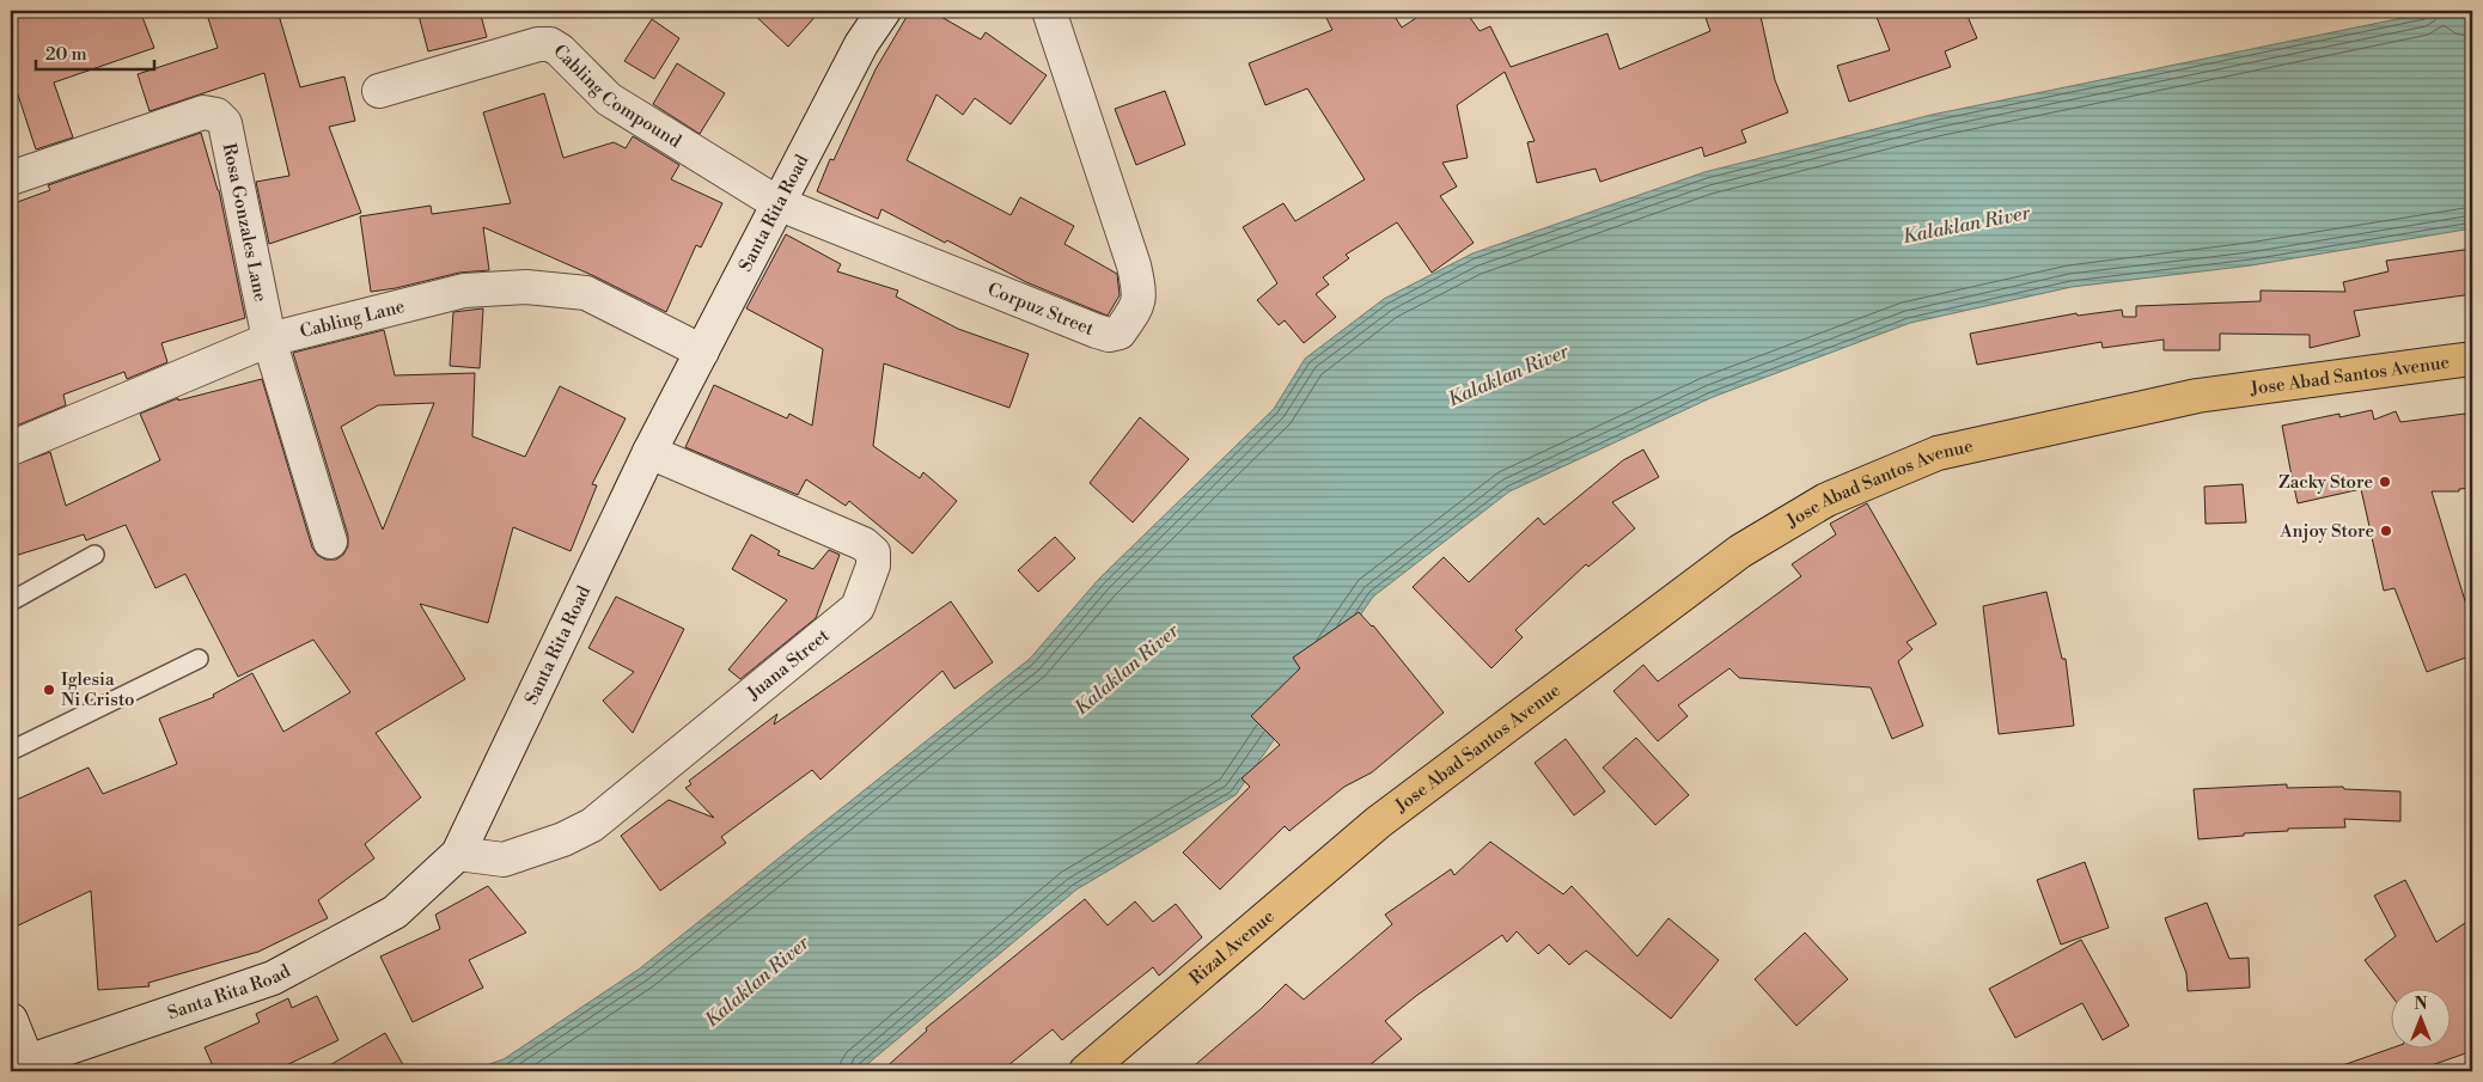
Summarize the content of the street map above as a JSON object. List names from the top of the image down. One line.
{"streets":{"highway":["Jose Abad Santos Avenue","Rizal Avenue"],"street":["Cabling Compound","Santa Rita Road","Rosa Gonzales Lane","Corpuz Street","Cabling Lane","Juana Street"]},"crossings":[["Cabling Compound","Santa Rita Road"],["Cabling Compound","Corpuz Street"],["Santa Rita Road","Corpuz Street"],["Santa Rita Road","Cabling Lane"],["Santa Rita Road","Juana Street"],["Rosa Gonzales Lane","Cabling Lane"],["Jose Abad Santos Avenue","Rizal Avenue"]],"water":["Kalaklan River"],"places":["Zacky Store","Anjoy Store","Iglesia Ni Cristo"],"scale_bar":"20 m","north":"top"}
